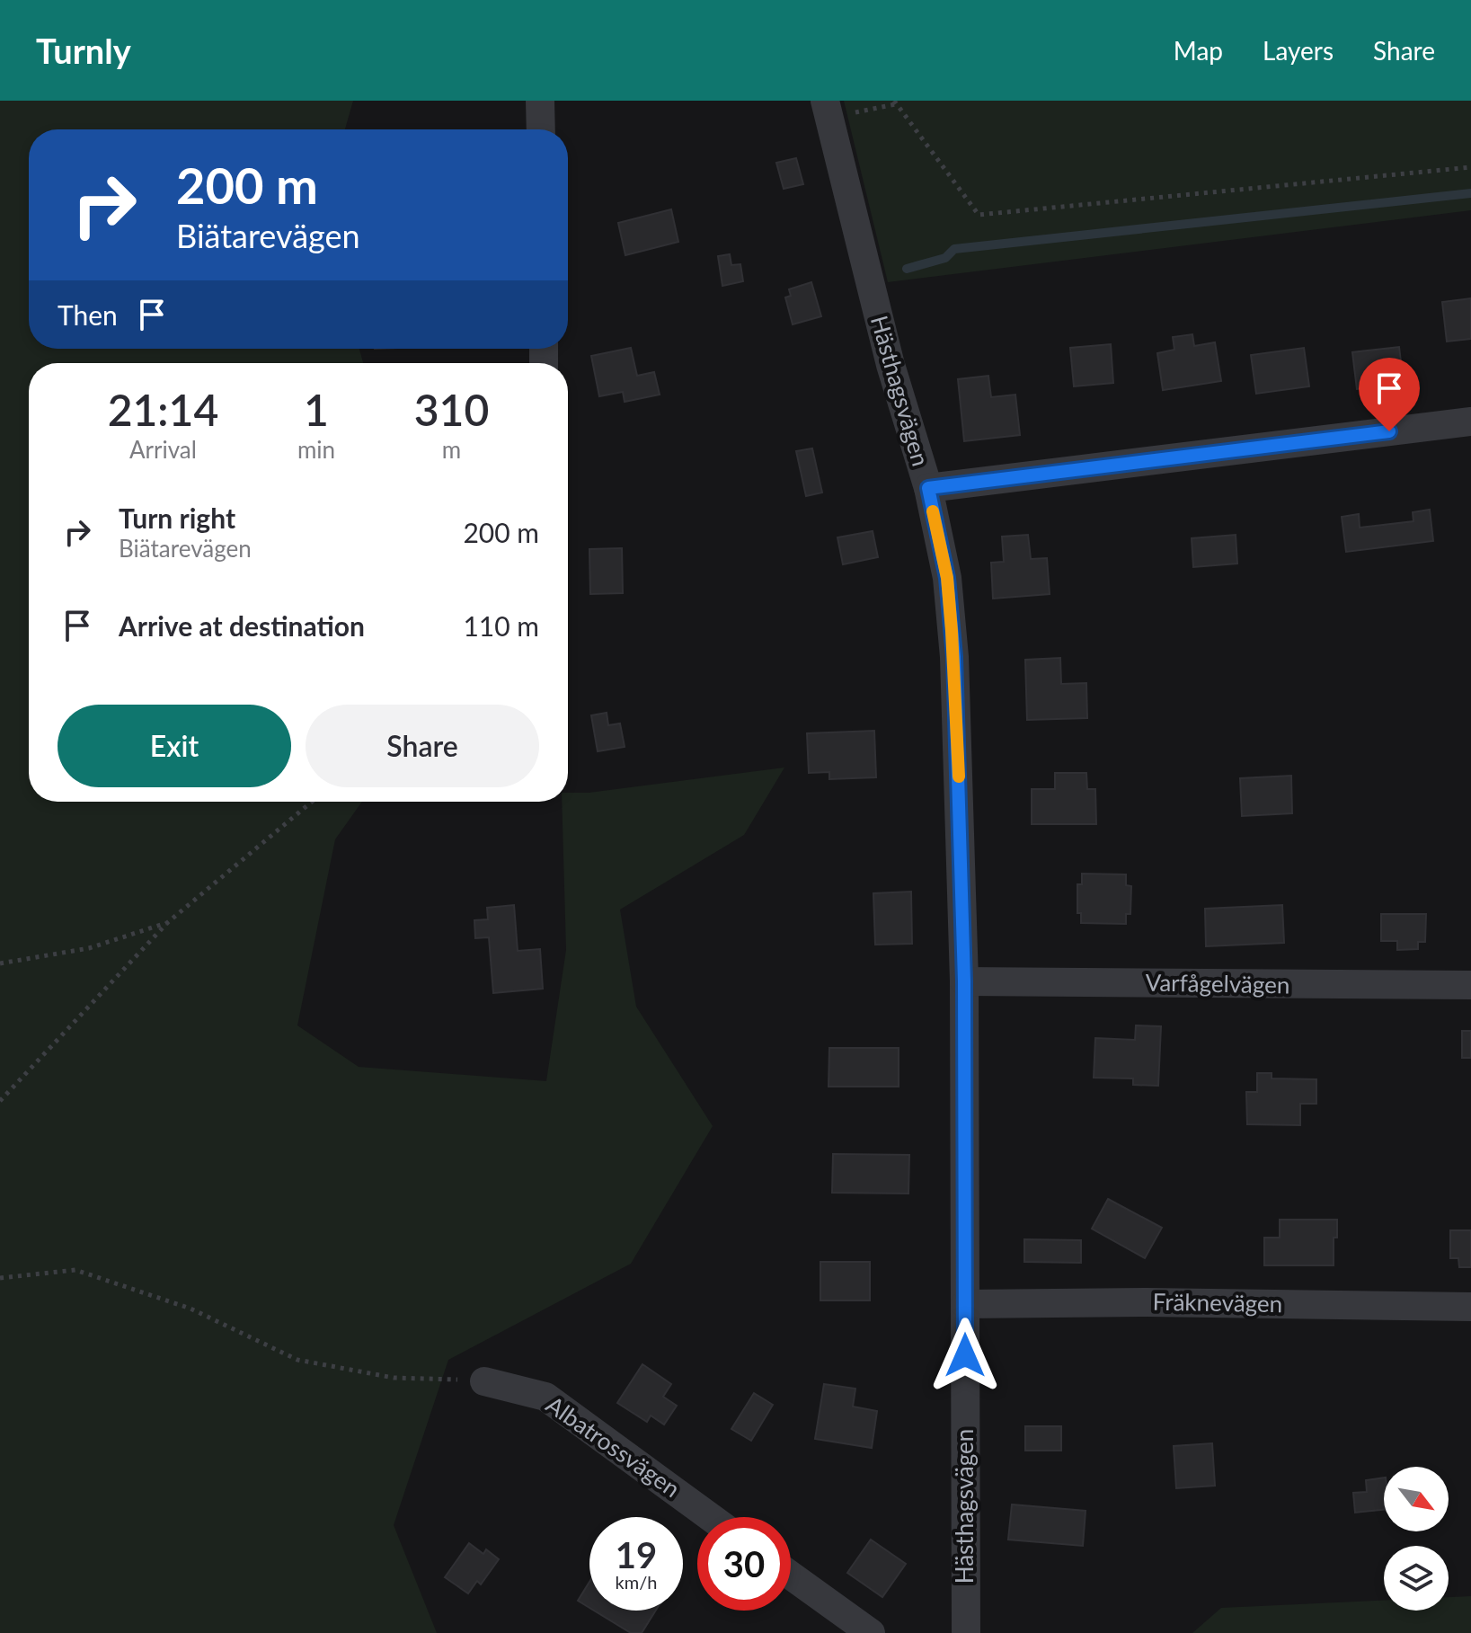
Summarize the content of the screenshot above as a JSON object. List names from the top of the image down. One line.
{"streets":{"street":["Hästhagsvägen","Varfågelvägen","Fräknevägen","Albatrossvägen"]},"crossings":[["Hästhagsvägen","Varfågelvägen"],["Hästhagsvägen","Fräknevägen"]],"north":"bottom right","page":{"header":"Turnly","nav":["Map","Layers","Share"],"turn":["200 m","Biätarevägen"],"then":"Then","eta":["21:14","Arrival","1","min","310","m"],"list":[{"name":"Turn right","note":"Biätarevägen","value":"200 m"},{"name":"Arrive at destination","value":"110 m"}],"buttons":["Exit","Share"],"speed":"19 km/h","limit":"30"}}
